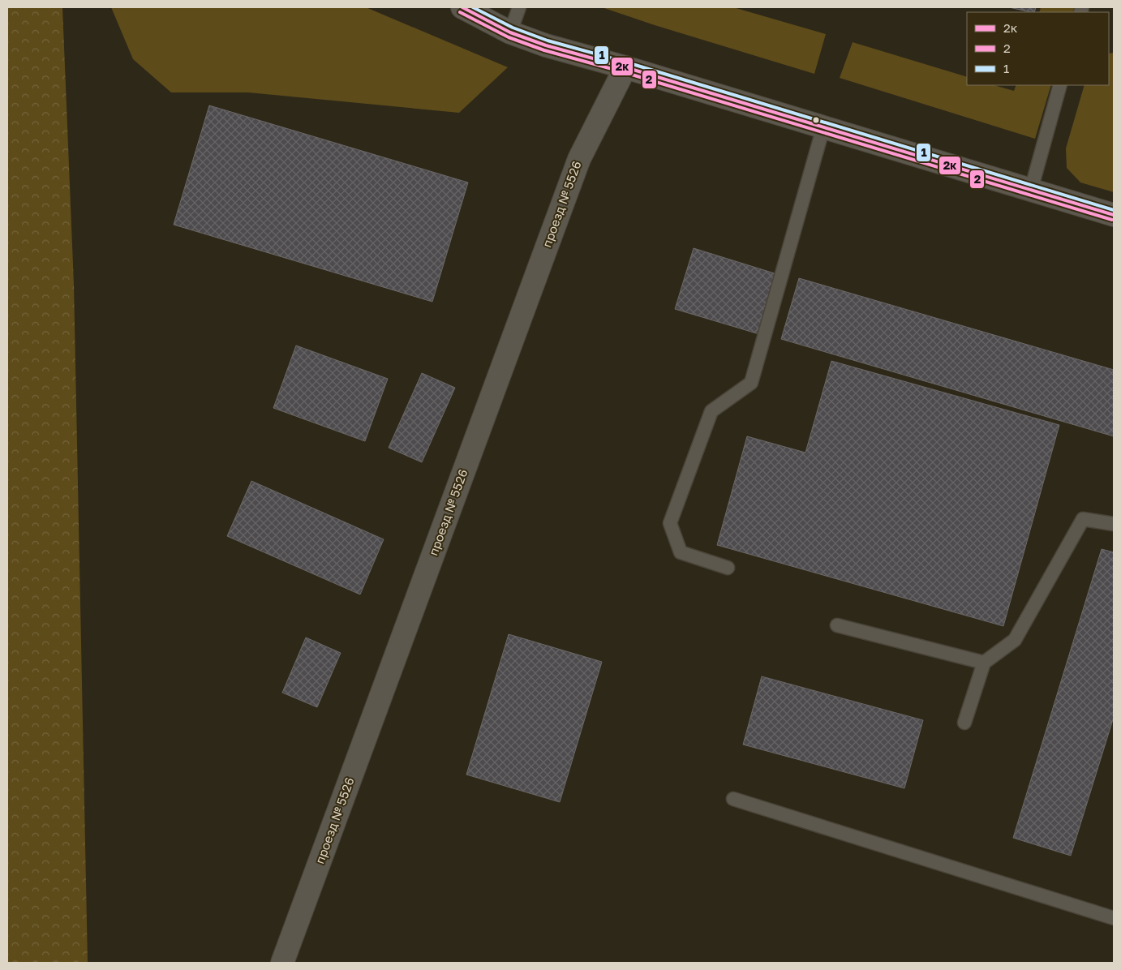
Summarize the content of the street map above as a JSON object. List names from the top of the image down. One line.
{"streets":{"street":["проезд № 5526"]},"lines":["transit line 2к","transit line 1","transit line 2"],"legend":["2к","2","1"]}
